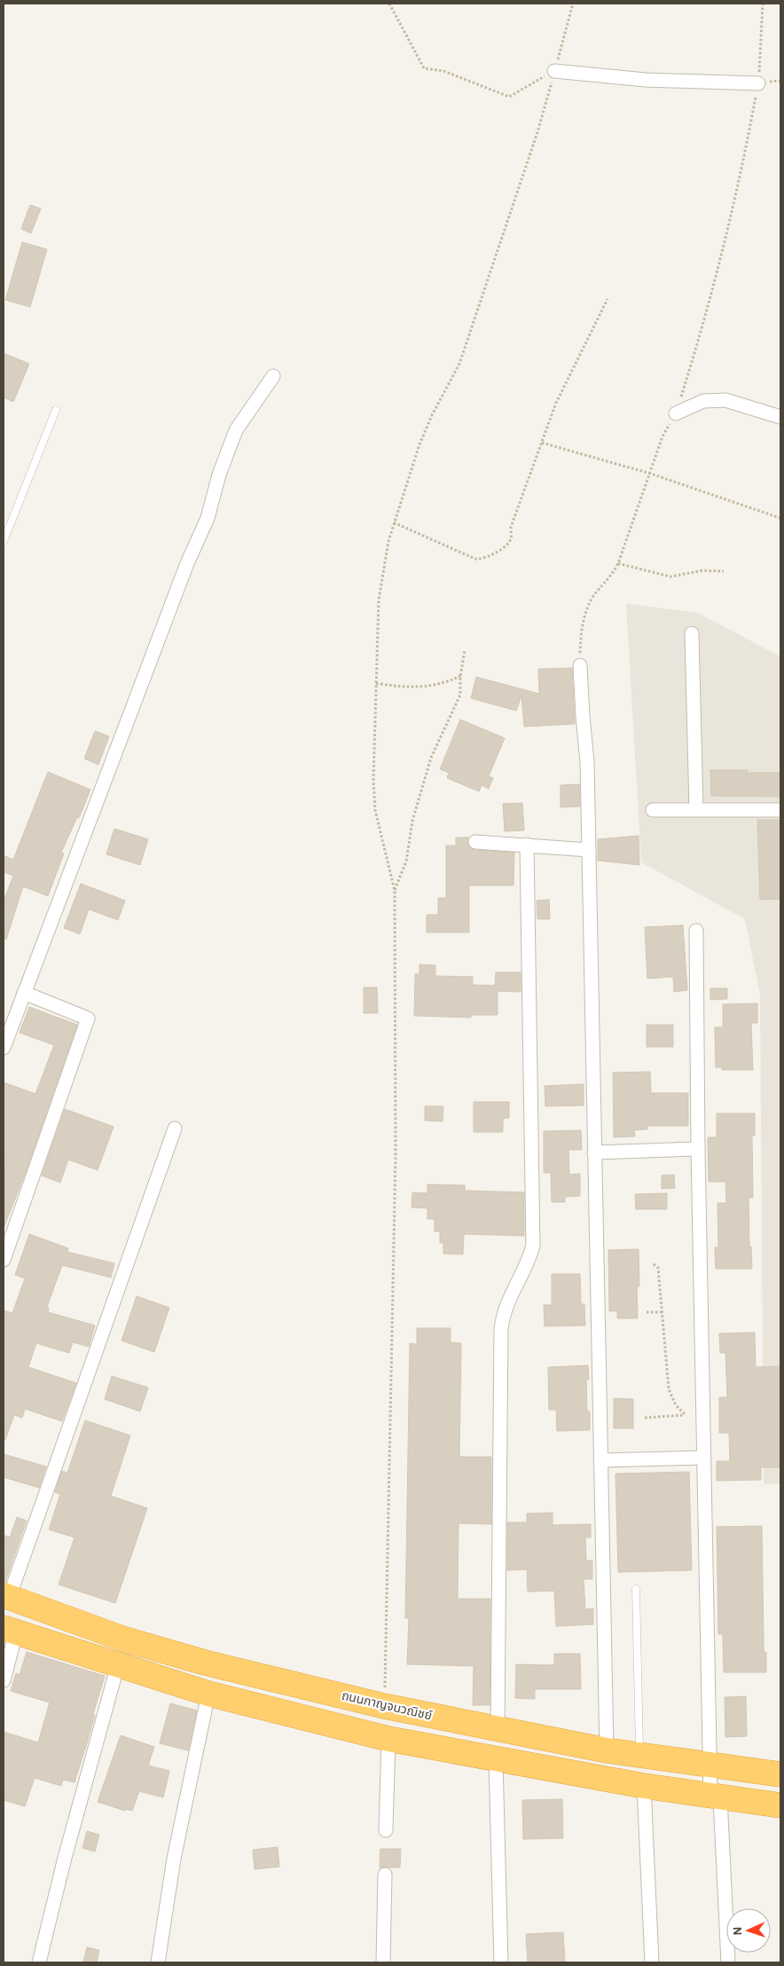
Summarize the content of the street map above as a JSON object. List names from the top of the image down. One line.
{"streets":{"highway":["ถนนกาญจนวณิชย์"]},"north":"left"}
